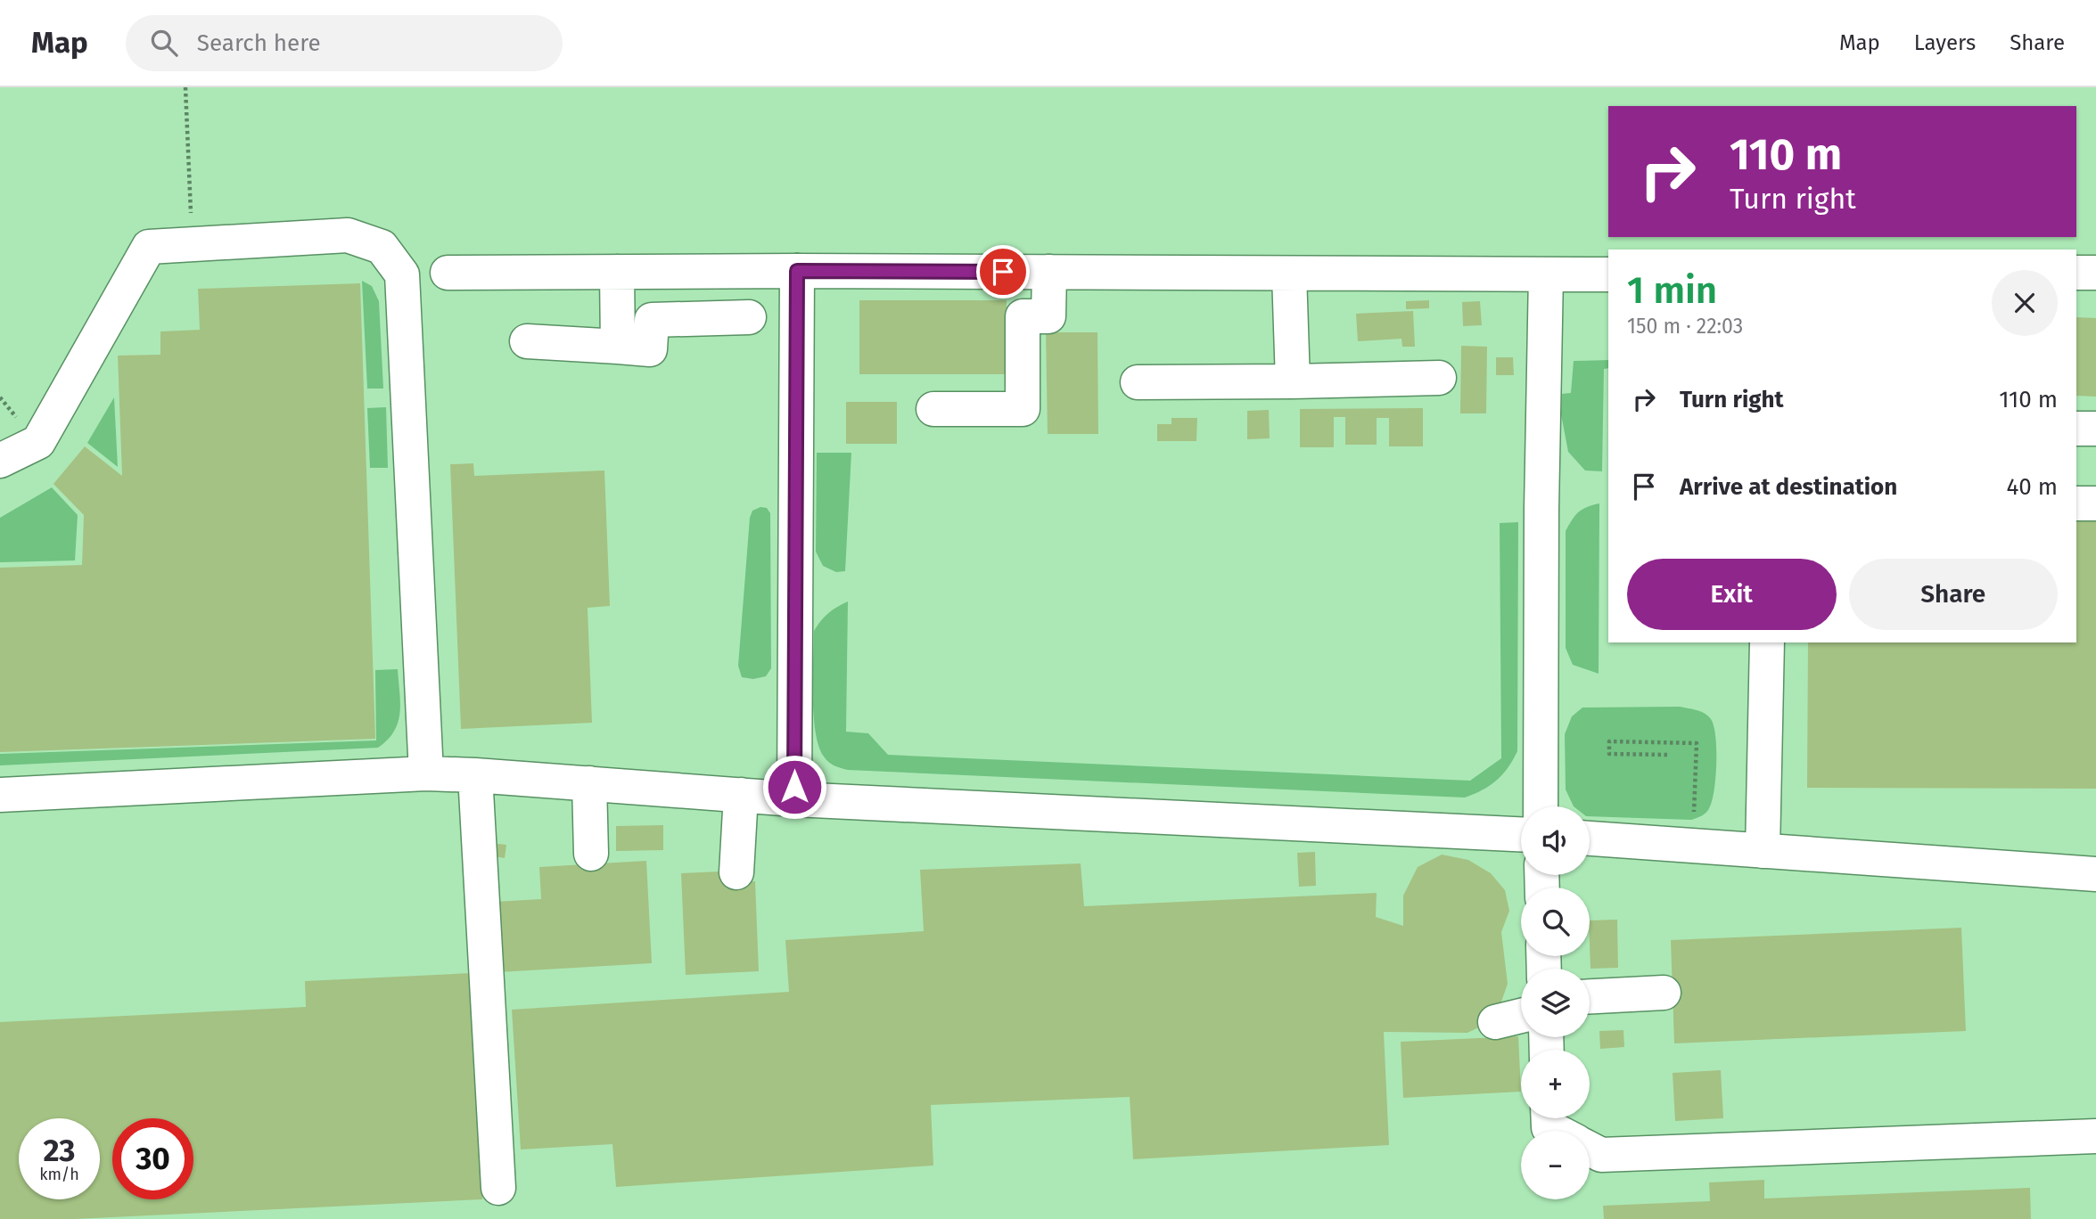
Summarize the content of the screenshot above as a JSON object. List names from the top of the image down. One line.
{"page":{"header":"Map","search":"Search here","nav":["Map","Layers","Share"],"turn":["110 m","Turn right"],"heading":["1 min","150 m · 22:03"],"list":[{"name":"Turn right","value":"110 m"},{"name":"Arrive at destination","value":"40 m"}],"buttons":["Exit","Share"],"map_buttons":["+","−"],"speed":"23 km/h","limit":"30"}}
